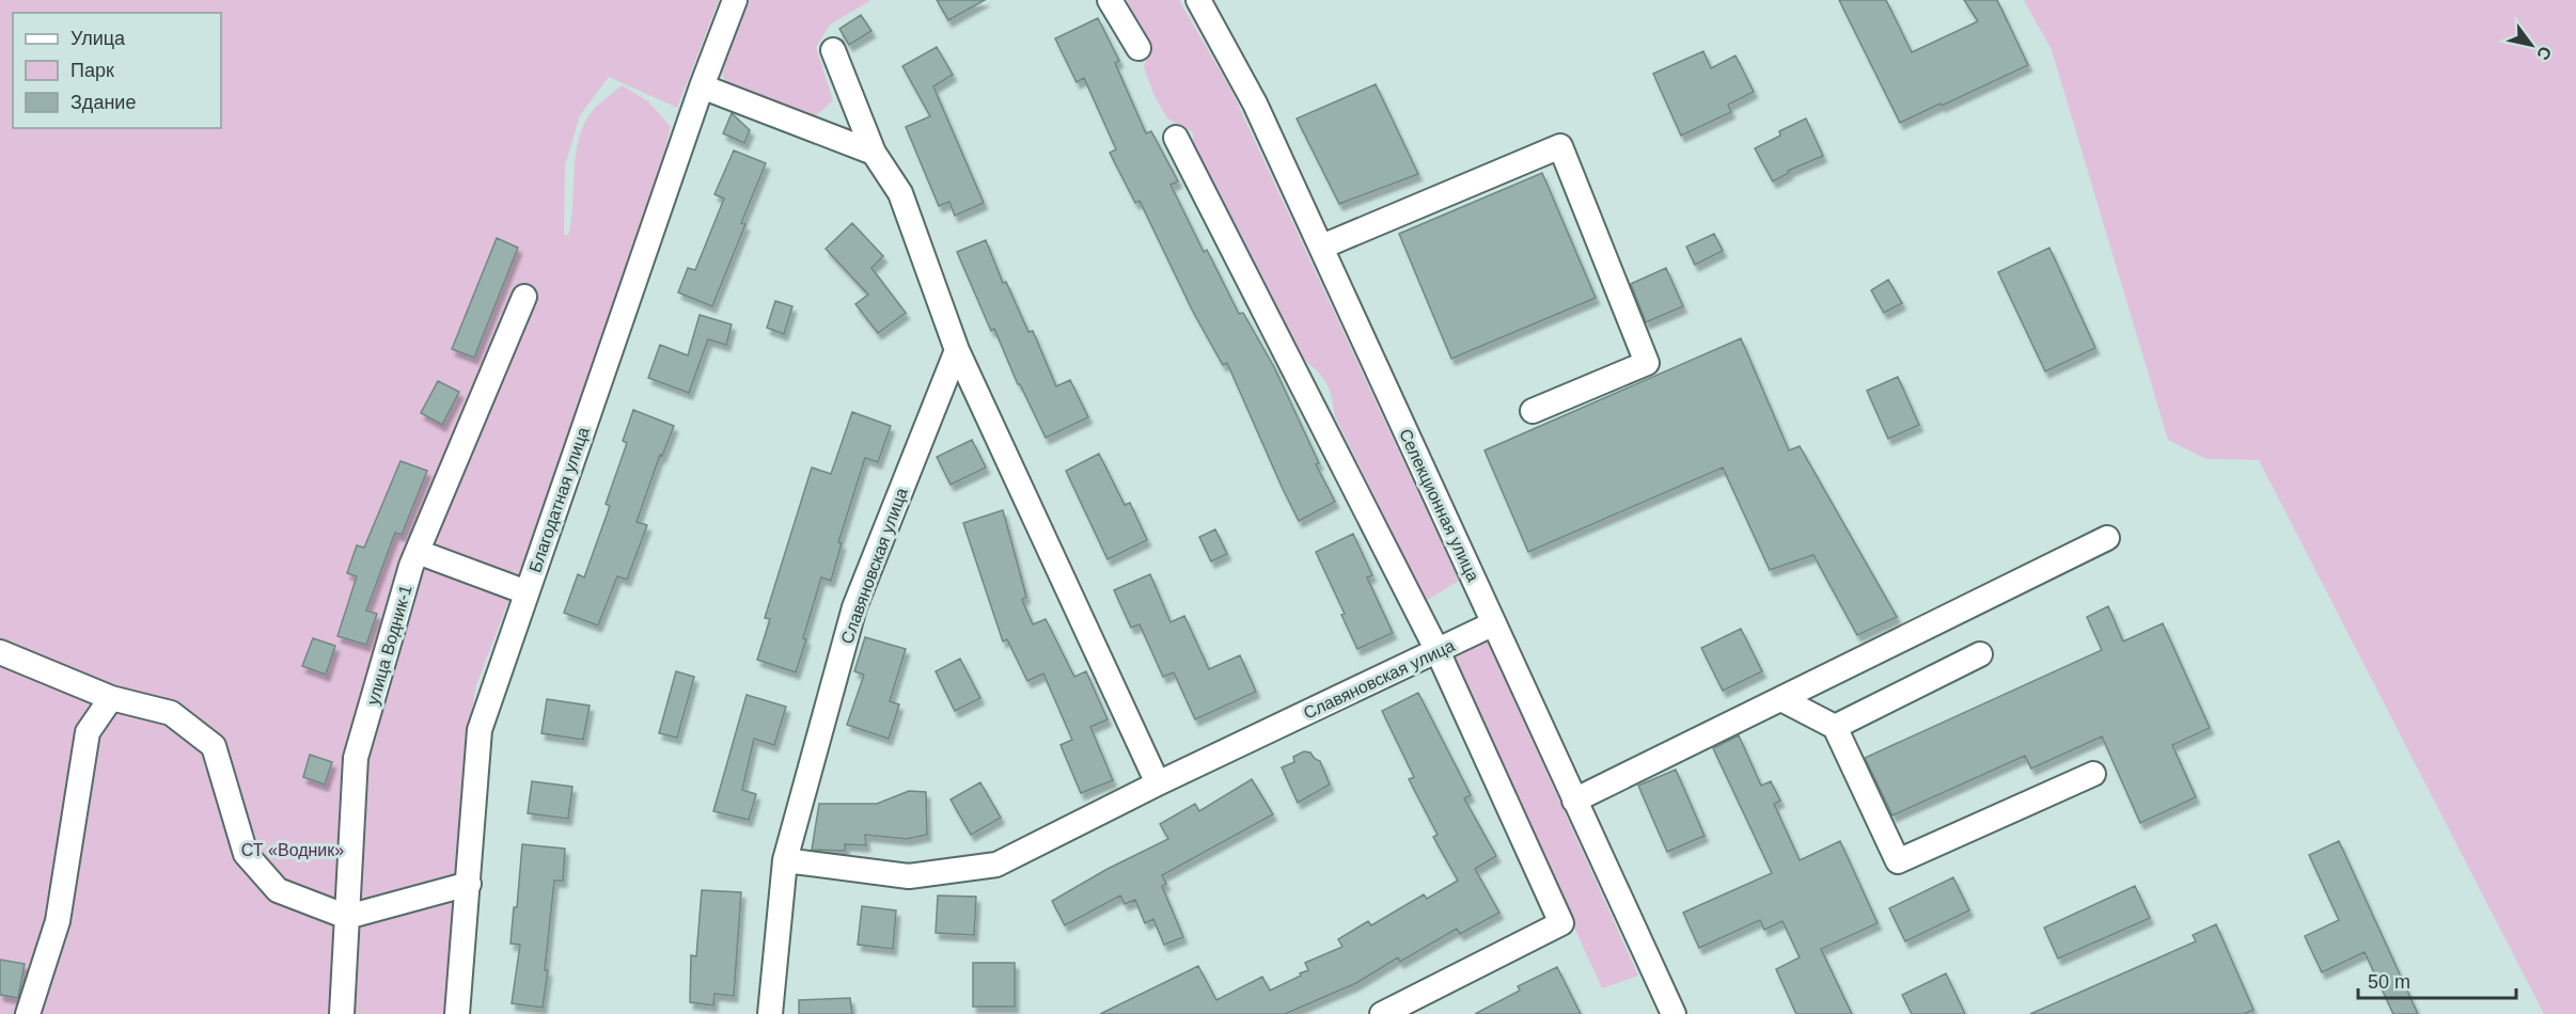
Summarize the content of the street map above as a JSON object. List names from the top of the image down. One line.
{"streets":{"street":["Благодатная улица","Селекционная улица","Славяновская улица","улица Водник-1"]},"crossings":[["Селекционная улица","Славяновская улица"]],"parks":["СТ «Водник»"],"legend":["Улица","Парк","Здание"],"scale_bar":"50 m","north":"bottom right"}
